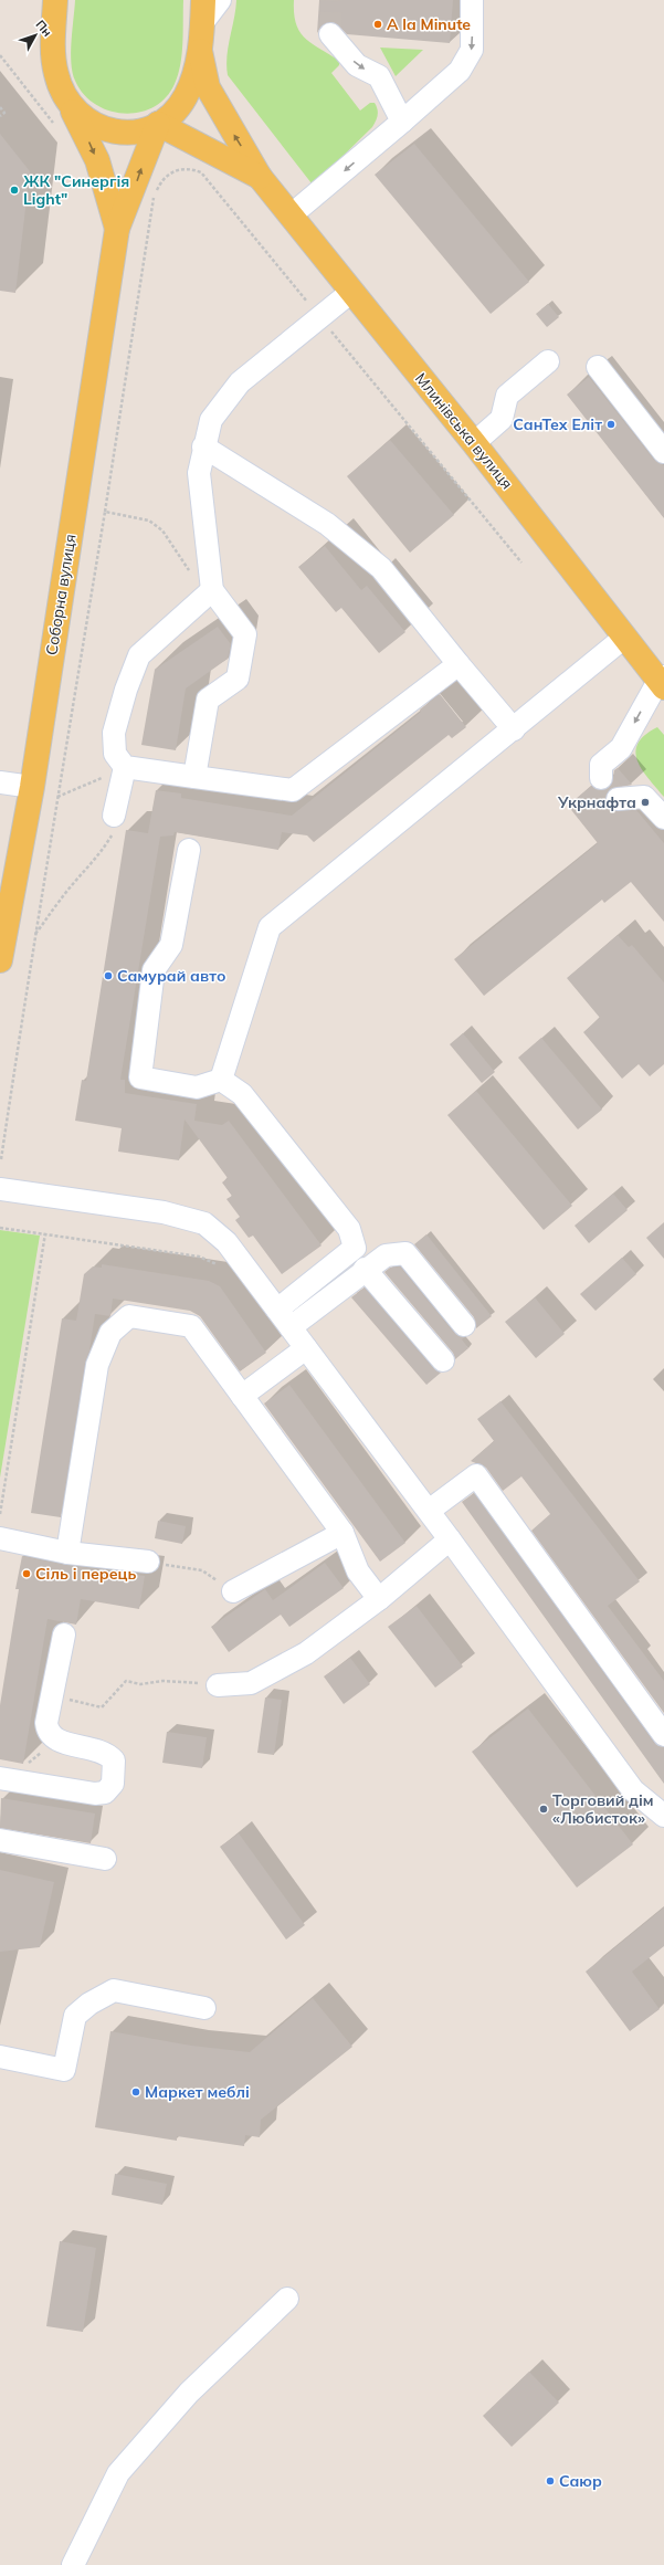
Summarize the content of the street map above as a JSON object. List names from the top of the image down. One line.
{"streets":{"main road":["Млинівська вулиця","Соборна вулиця"]},"crossings":[["Млинівська вулиця","Соборна вулиця"]],"places":["A la Minute","ЖК \"Синергія Light\"","СанТех Еліт","Укрнафта","Самурай авто","Сіль і перець","Торговий дім «Любисток»","Маркет меблі","Саюр"],"north":"top right"}
